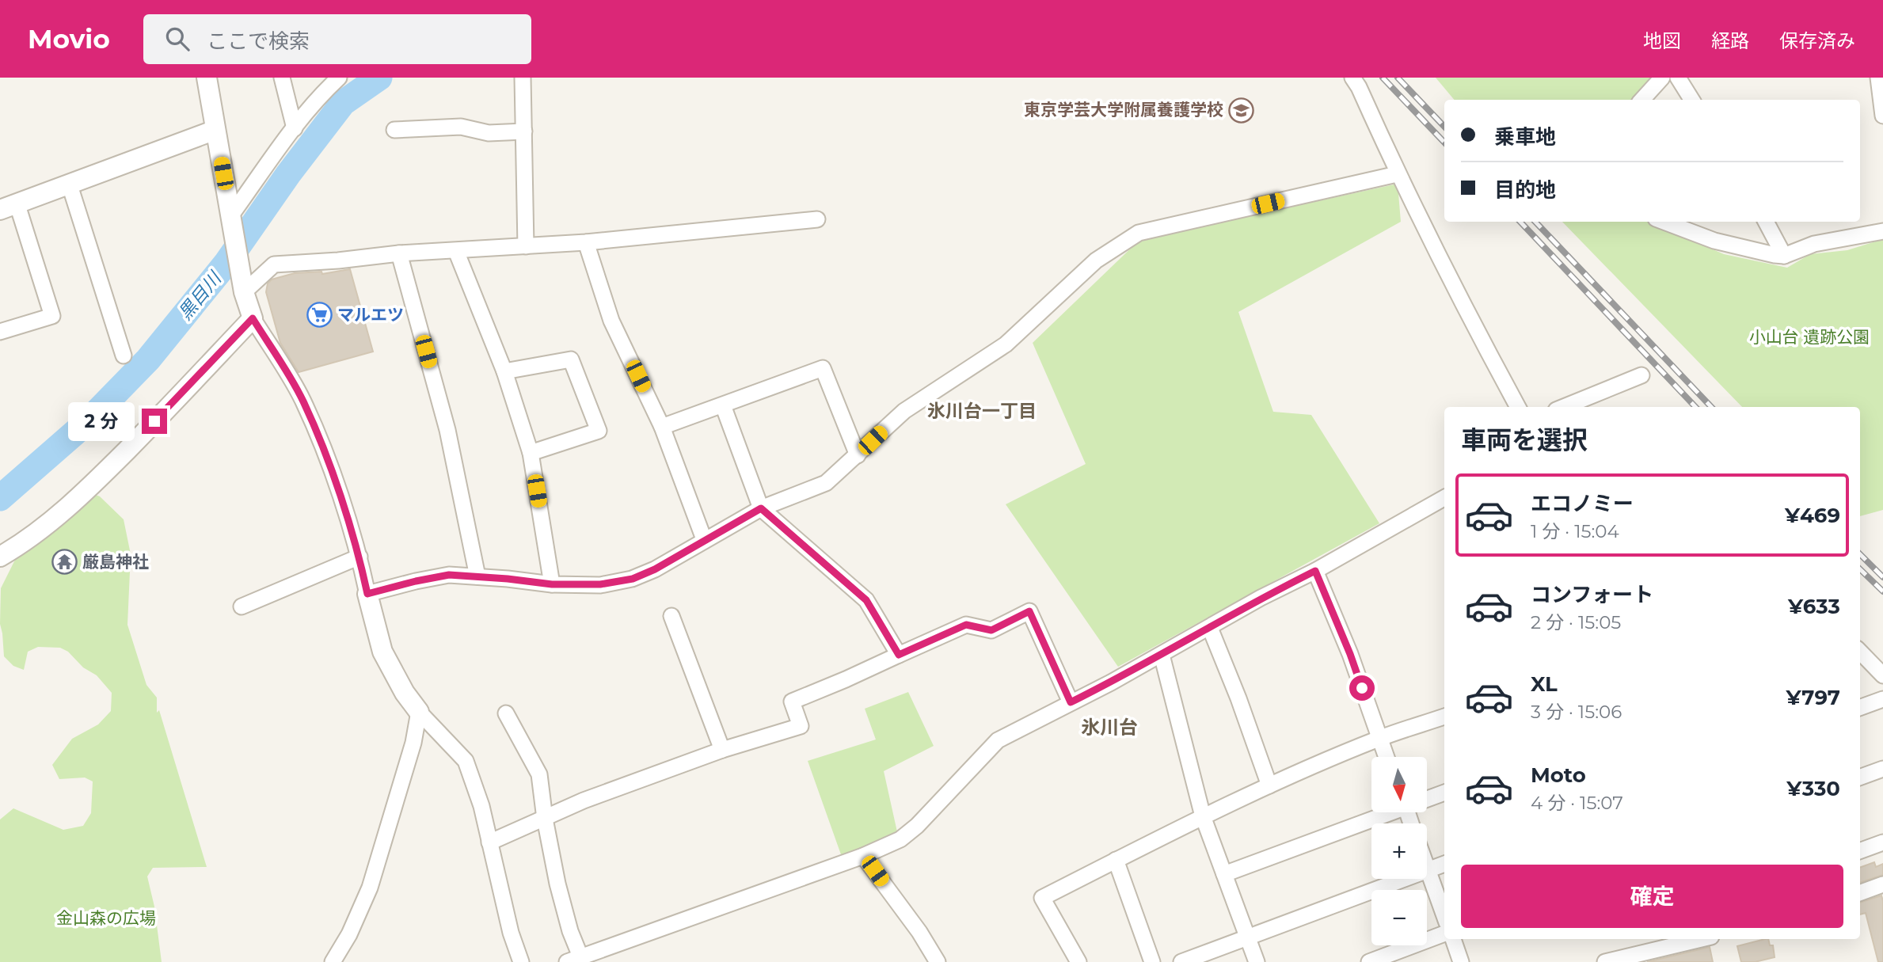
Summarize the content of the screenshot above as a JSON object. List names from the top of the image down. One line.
{"districts":["氷川台一丁目","氷川台"],"water":["黒目川"],"parks":["小山台 遺跡公園","金山森の広場"],"places":{"school or university":["東京学芸大学附属養護学校"],"supermarket":["マルエツ"],"temple":["厳島神社"]},"north":"bottom","page":{"header":"Movio","search":"ここで検索","nav":["地図","経路","保存済み"],"banner":["乗車地","目的地"],"bubble":"2 分","heading":"車両を選択","list":[{"name":"エコノミー","note":"1 分 · 15:04","value":"¥469"},{"name":"コンフォート","note":"2 分 · 15:05","value":"¥633"},{"name":"XL","note":"3 分 · 15:06","value":"¥797"},{"name":"Moto","note":"4 分 · 15:07","value":"¥330"}],"map_buttons":["+","−"],"buttons":"確定"}}
